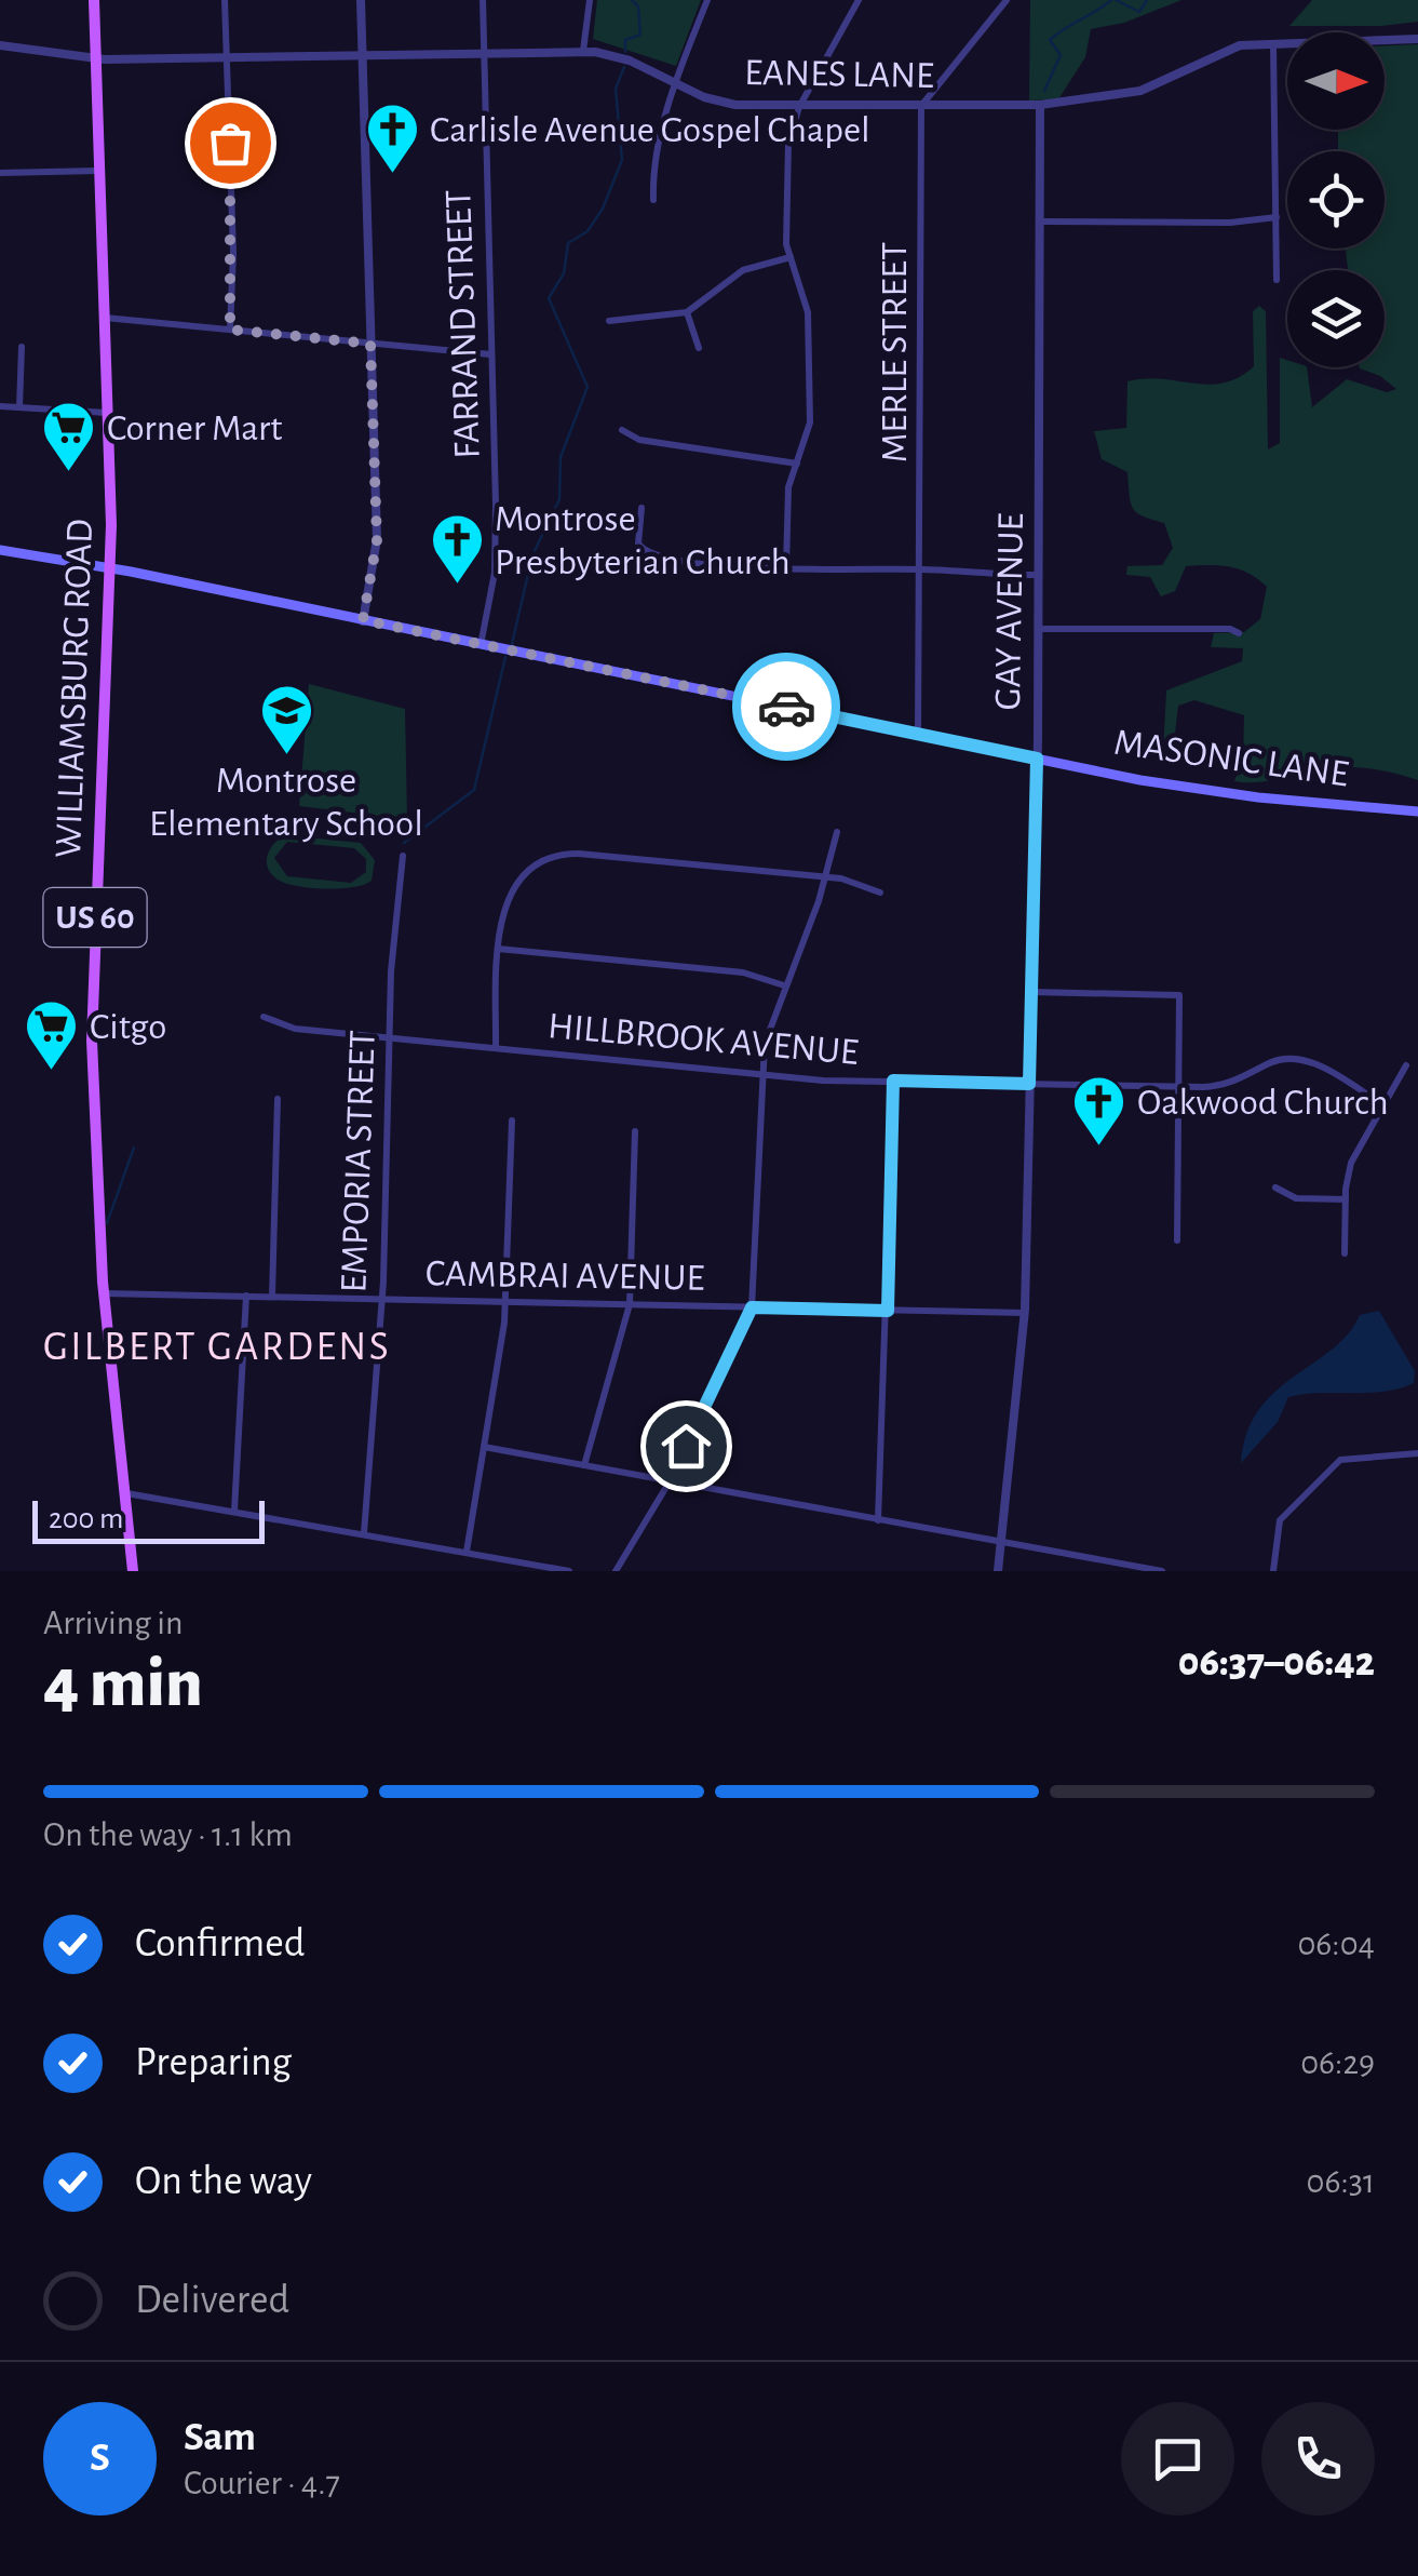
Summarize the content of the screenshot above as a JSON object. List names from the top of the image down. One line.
{"streets":{"main road":["WILLIAMSBURG ROAD","MASONIC LANE","US 60"],"street":["EANES LANE","FARRAND STREET","MERLE STREET","GAY AVENUE","HILLBROOK AVENUE","EMPORIA STREET","CAMBRAI AVENUE"]},"crossings":[["EANES LANE","FARRAND STREET"],["EANES LANE","MERLE STREET"],["EANES LANE","GAY AVENUE"],["EANES LANE","WILLIAMSBURG ROAD"],["FARRAND STREET","MASONIC LANE"],["MERLE STREET","MASONIC LANE"],["GAY AVENUE","MASONIC LANE"],["GAY AVENUE","HILLBROOK AVENUE"],["GAY AVENUE","CAMBRAI AVENUE"],["WILLIAMSBURG ROAD","MASONIC LANE"],["WILLIAMSBURG ROAD","CAMBRAI AVENUE"],["HILLBROOK AVENUE","EMPORIA STREET"],["EMPORIA STREET","CAMBRAI AVENUE"]],"districts":["GILBERT GARDENS"],"places":{"church":["Carlisle Avenue Gospel Chapel","Montrose Presbyterian Church","Oakwood Church"],"supermarket":["Corner Mart","Citgo"],"school or university":["Montrose Elementary School"]},"scale_bar":"200 m","north":"right","page":{"scale":"200 m","heading":["4 min","Arriving in","06:37–06:42"],"panel":["Sam","Courier · 4.7"],"bar":"On the way · 1.1 km","list":[["Confirmed","06:04"],["Preparing","06:29"],["On the way","06:31"],"Delivered"],"round":"S"}}
